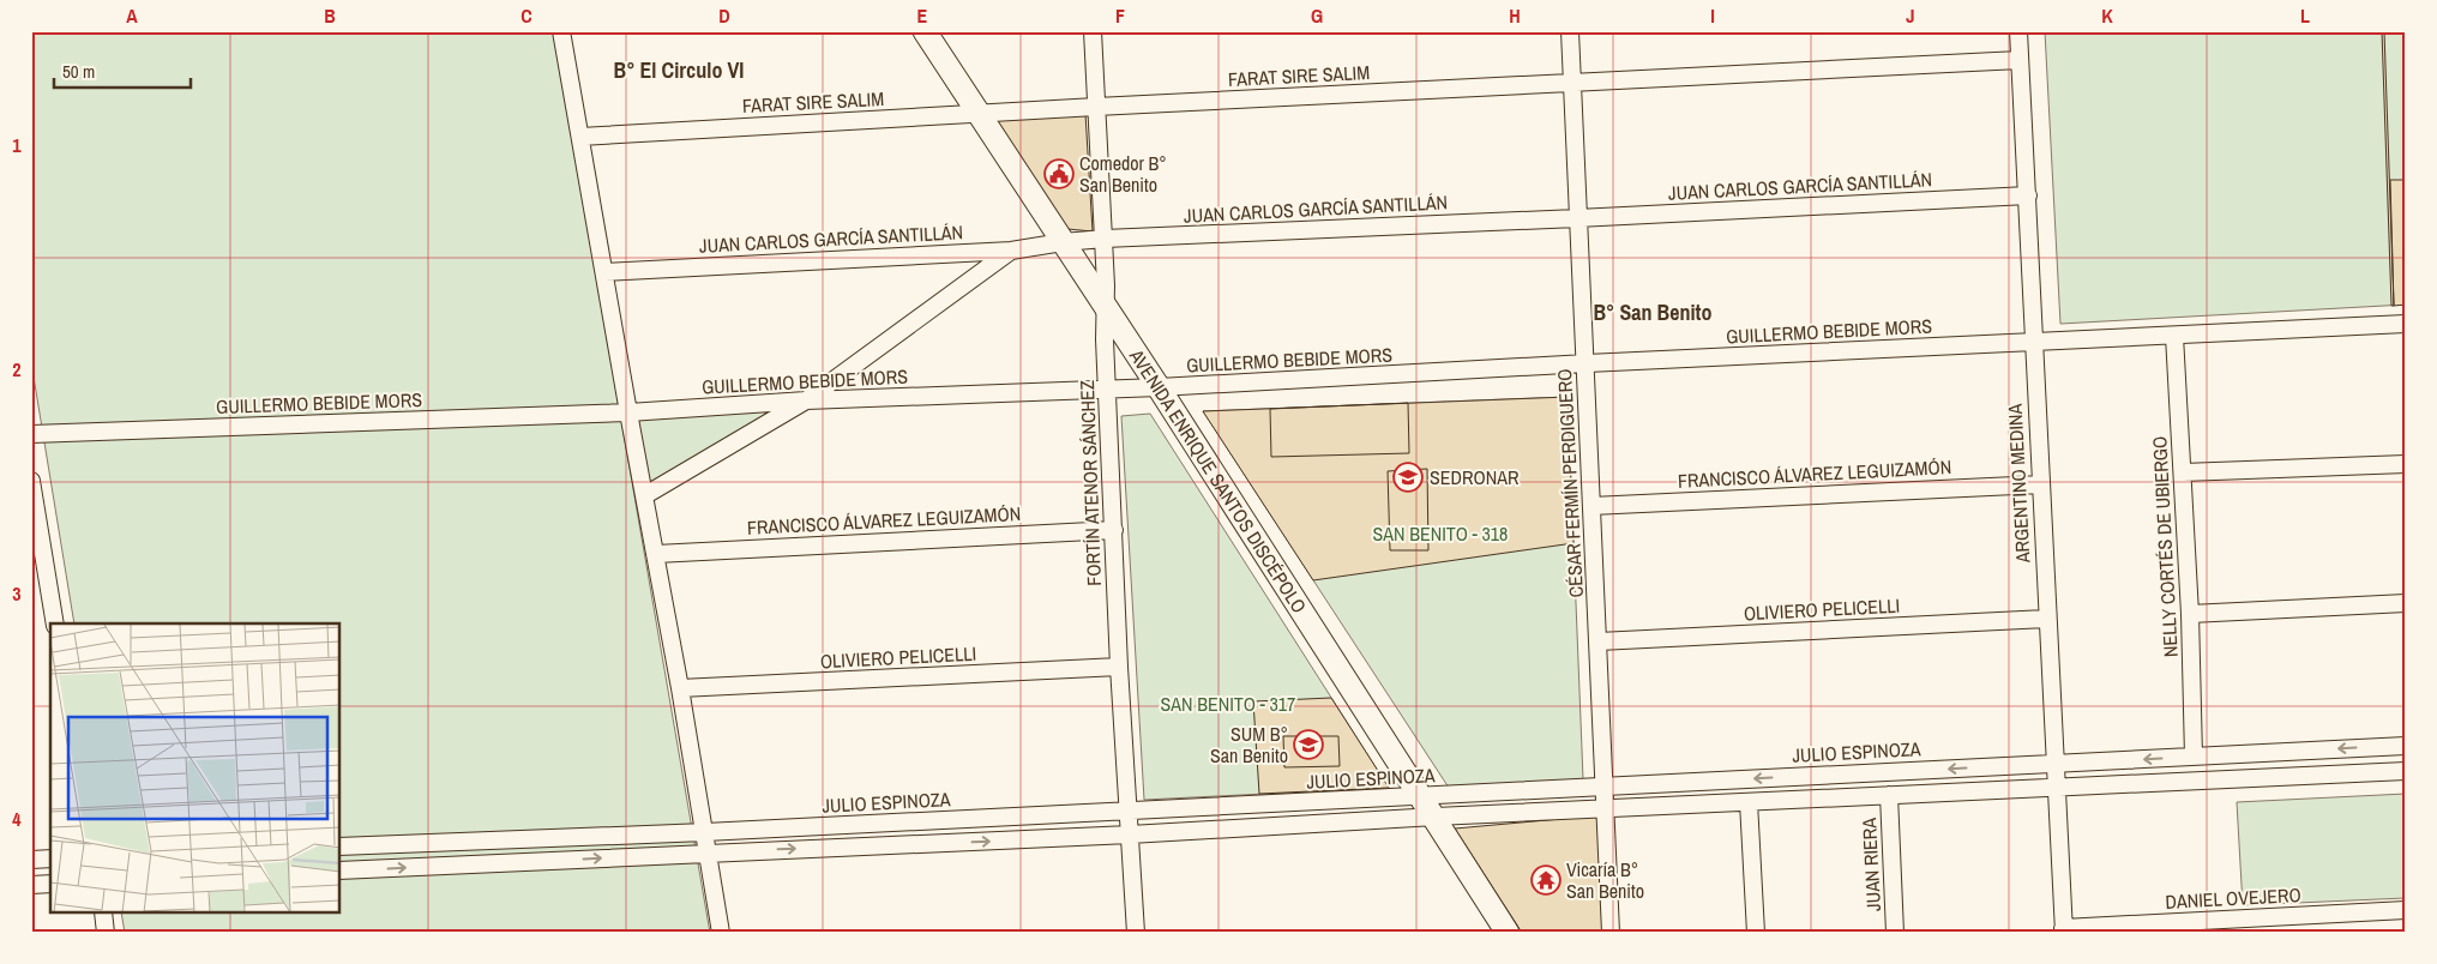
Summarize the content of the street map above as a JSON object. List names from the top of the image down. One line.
{"streets":{"main road":["AVENIDA ENRIQUE SANTOS DISCÉPOLO"],"street":["FARAT SIRE SALIM","JUAN CARLOS GARCÍA SANTILLÁN","GUILLERMO BEBIDE MORS","FRANCISCO ÁLVAREZ LEGUIZAMÓN","FORTÍN ATENOR SÁNCHEZ","CÉSAR FERMÍN PERDIGUERO","ARGENTINO MEDINA","NELLY CORTÉS DE UBIERGO","OLIVIERO PELICELLI","JULIO ESPINOZA","JUAN RIERA","DANIEL OVEJERO"]},"crossings":[["FARAT SIRE SALIM","AVENIDA ENRIQUE SANTOS DISCÉPOLO"],["FARAT SIRE SALIM","FORTÍN ATENOR SÁNCHEZ"],["FARAT SIRE SALIM","CÉSAR FERMÍN PERDIGUERO"],["FARAT SIRE SALIM","ARGENTINO MEDINA"],["JUAN CARLOS GARCÍA SANTILLÁN","AVENIDA ENRIQUE SANTOS DISCÉPOLO"],["JUAN CARLOS GARCÍA SANTILLÁN","FORTÍN ATENOR SÁNCHEZ"],["JUAN CARLOS GARCÍA SANTILLÁN","CÉSAR FERMÍN PERDIGUERO"],["JUAN CARLOS GARCÍA SANTILLÁN","ARGENTINO MEDINA"],["GUILLERMO BEBIDE MORS","AVENIDA ENRIQUE SANTOS DISCÉPOLO"],["GUILLERMO BEBIDE MORS","FORTÍN ATENOR SÁNCHEZ"],["GUILLERMO BEBIDE MORS","CÉSAR FERMÍN PERDIGUERO"],["GUILLERMO BEBIDE MORS","ARGENTINO MEDINA"],["GUILLERMO BEBIDE MORS","NELLY CORTÉS DE UBIERGO"],["FRANCISCO ÁLVAREZ LEGUIZAMÓN","FORTÍN ATENOR SÁNCHEZ"],["FRANCISCO ÁLVAREZ LEGUIZAMÓN","CÉSAR FERMÍN PERDIGUERO"],["FRANCISCO ÁLVAREZ LEGUIZAMÓN","ARGENTINO MEDINA"],["AVENIDA ENRIQUE SANTOS DISCÉPOLO","FORTÍN ATENOR SÁNCHEZ"],["AVENIDA ENRIQUE SANTOS DISCÉPOLO","JULIO ESPINOZA"],["FORTÍN ATENOR SÁNCHEZ","OLIVIERO PELICELLI"],["FORTÍN ATENOR SÁNCHEZ","JULIO ESPINOZA"],["CÉSAR FERMÍN PERDIGUERO","OLIVIERO PELICELLI"],["CÉSAR FERMÍN PERDIGUERO","JULIO ESPINOZA"],["ARGENTINO MEDINA","OLIVIERO PELICELLI"],["ARGENTINO MEDINA","JULIO ESPINOZA"],["ARGENTINO MEDINA","DANIEL OVEJERO"],["NELLY CORTÉS DE UBIERGO","JULIO ESPINOZA"]],"districts":["B° El Circulo VI","B° San Benito"],"parks":["SAN BENITO - 318","SAN BENITO - 317"],"places":{"public building":["Comedor B° San Benito"],"school or university":["SEDRONAR","SUM B° San Benito"],"temple":["Vicaría B° San Benito"]},"scale_bar":"50 m","grid":{"columns":["A","B","C","D","E","F","G","H","I","J","K","L"],"rows":["1","2","3","4"]}}
